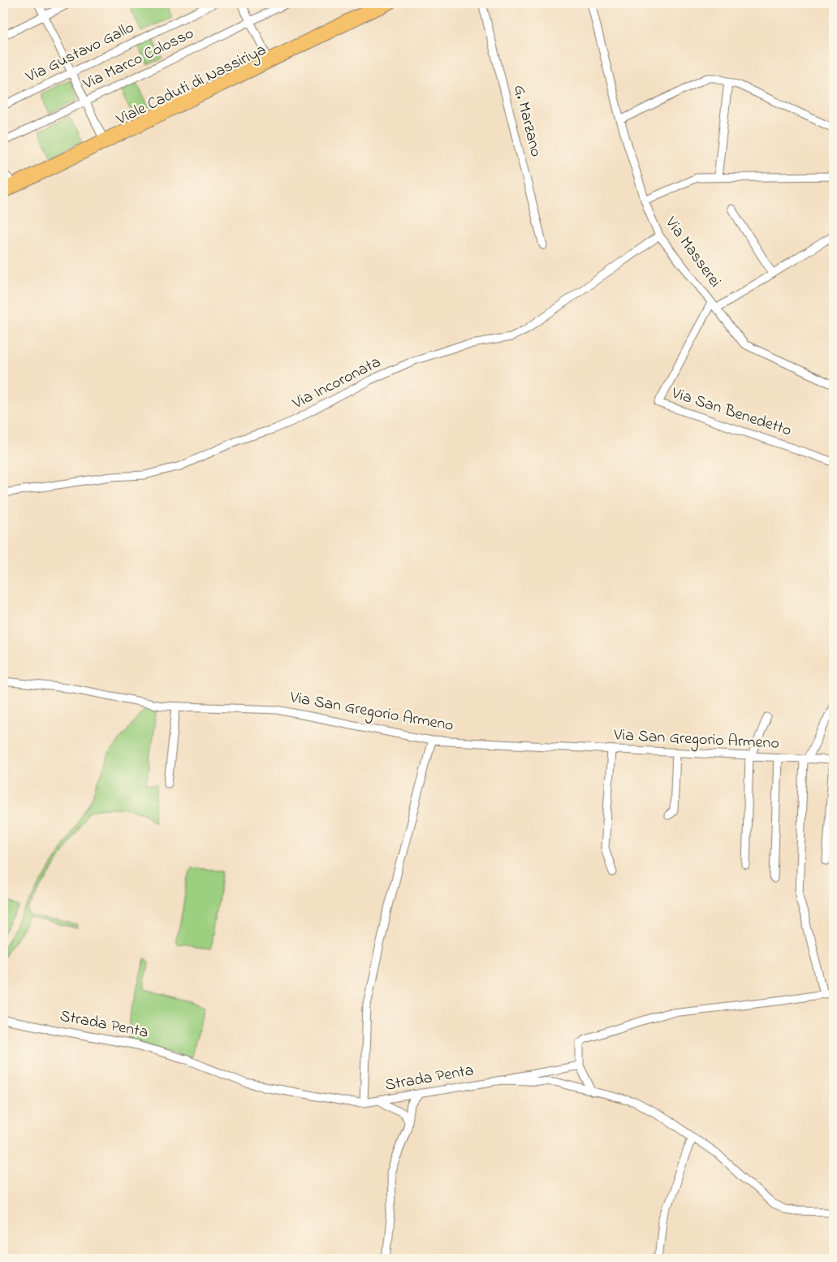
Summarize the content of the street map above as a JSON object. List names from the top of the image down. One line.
{"streets":{"main road":["Viale Caduti di Nassiriya"],"street":["Via Gustavo Gallo","Via Marco Colosso","G. Marzano","Via Masserei","Via Incoronata","Via San Benedetto","Via San Gregorio Armeno","Strada Penta"]},"crossings":[["Via Masserei","Via Incoronata"],["Via Masserei","Via San Benedetto"]]}
